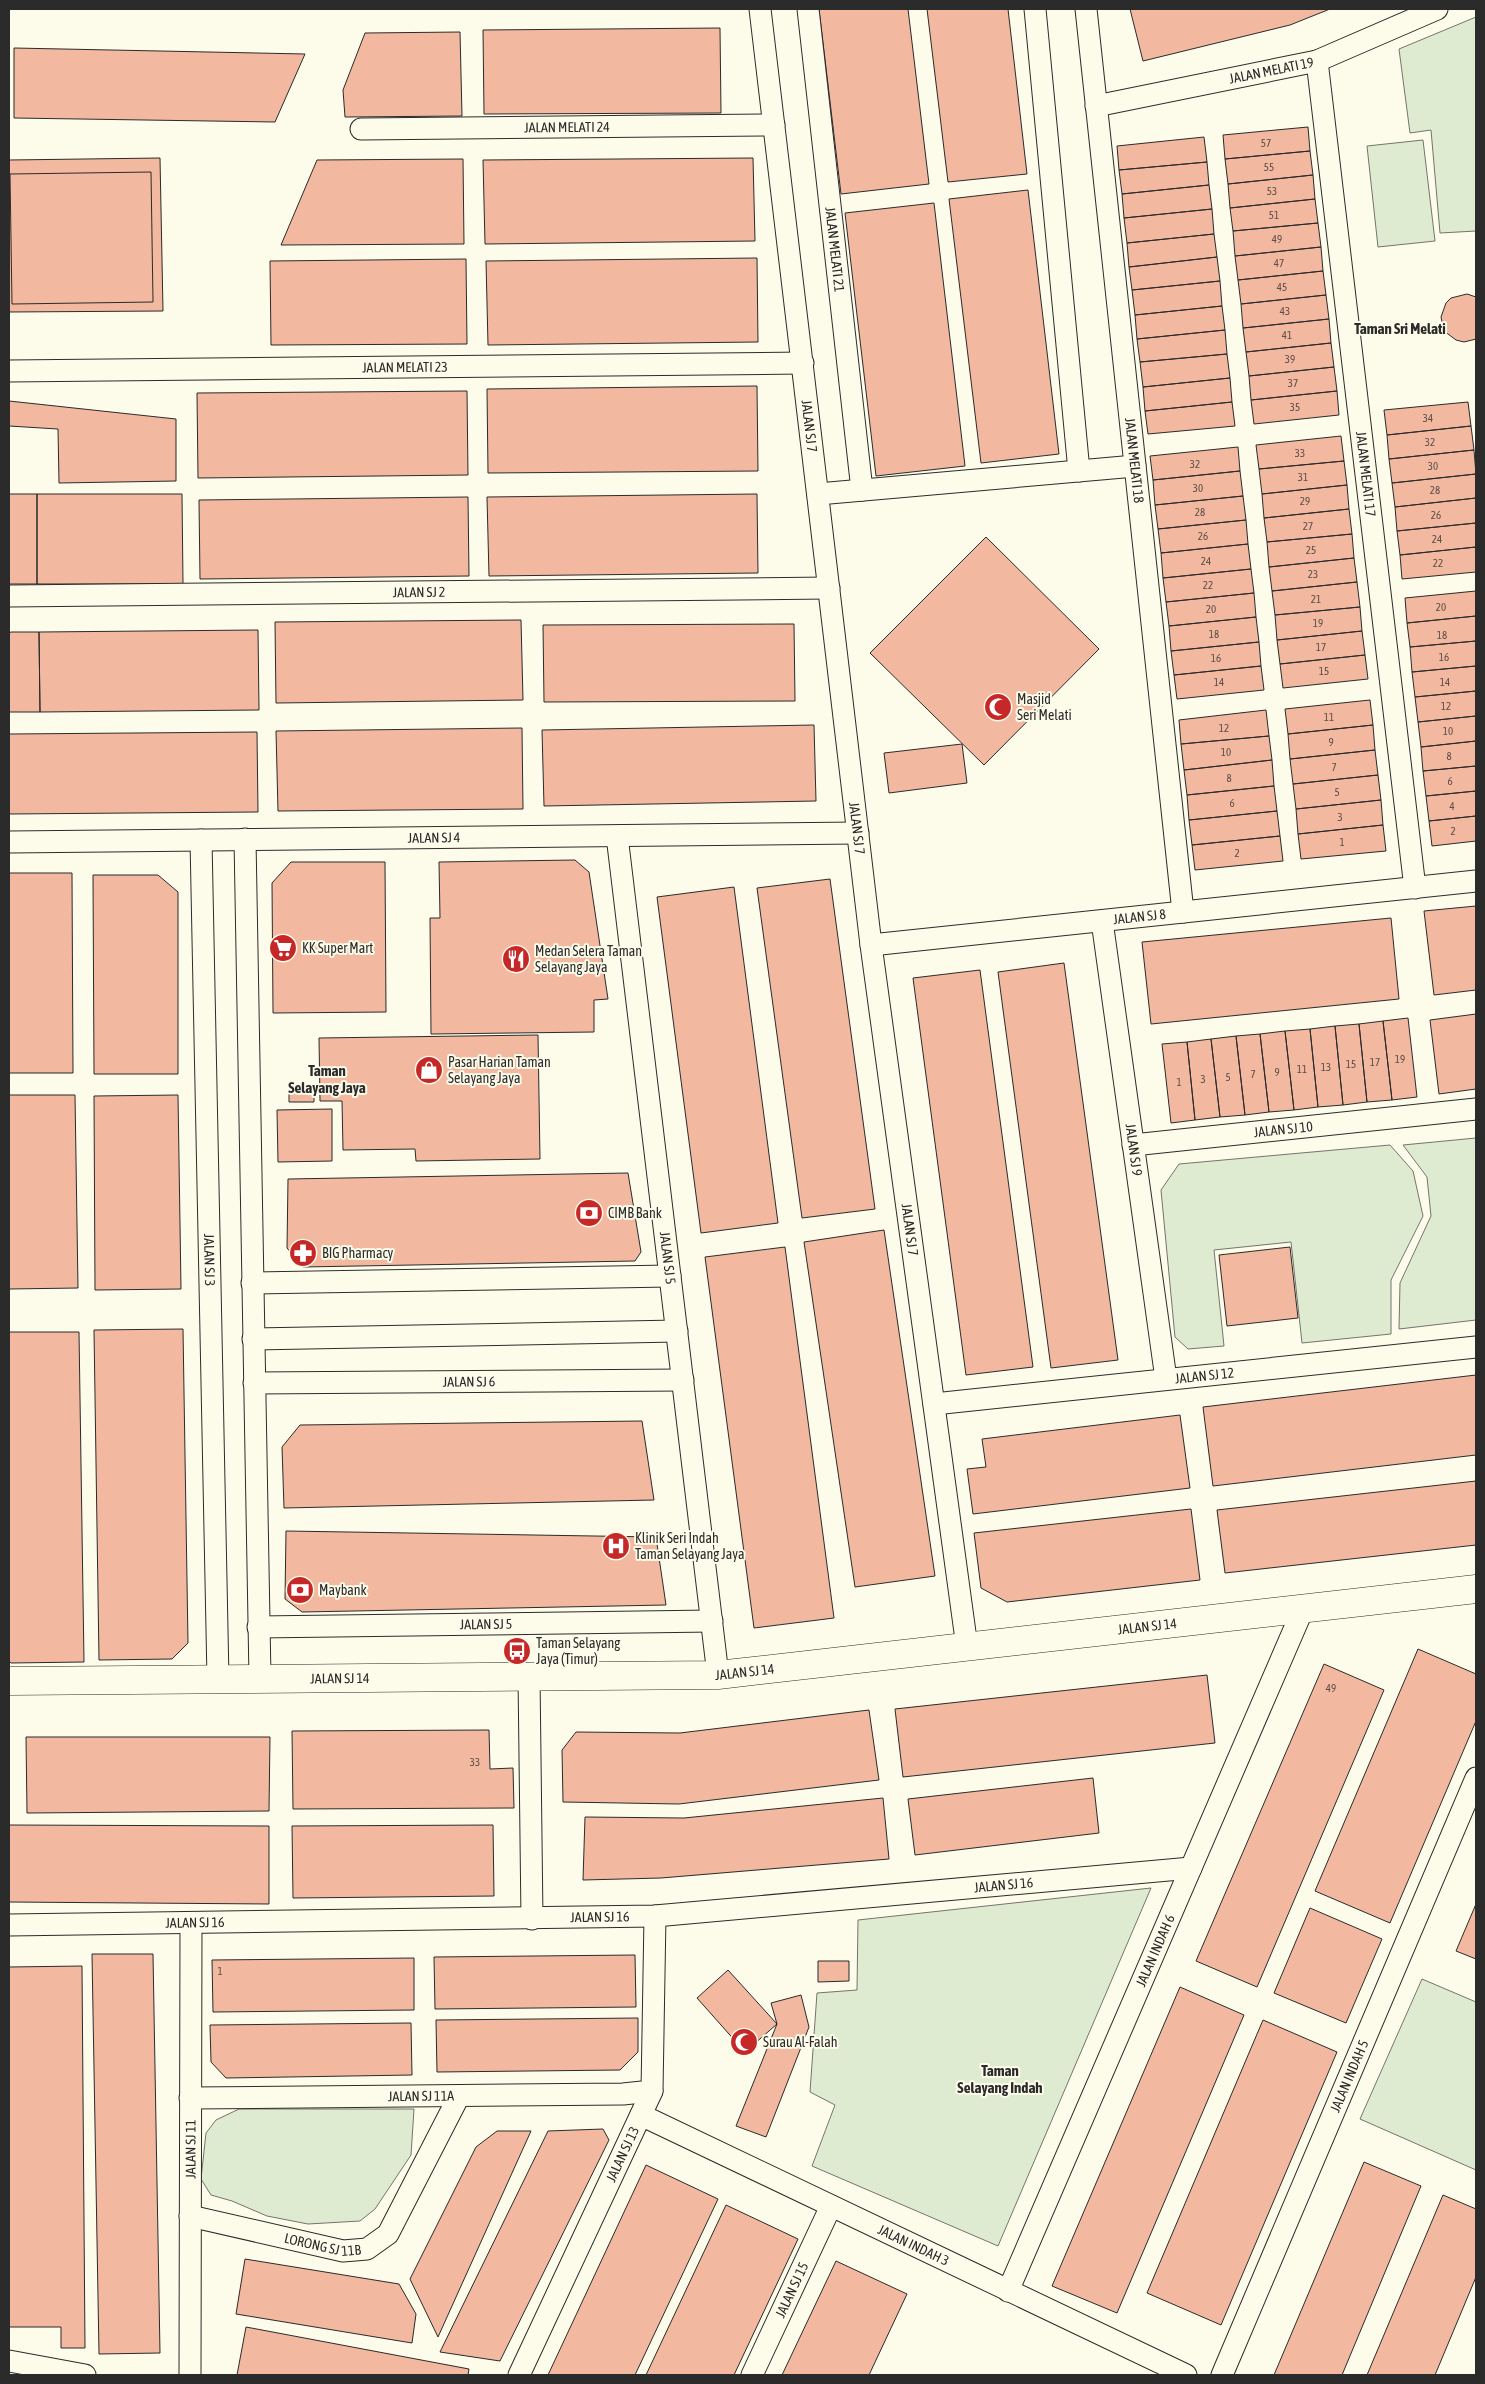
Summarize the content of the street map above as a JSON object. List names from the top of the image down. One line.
{"streets":{"street":["JALAN MELATI 19","JALAN MELATI 24","JALAN MELATI 21","JALAN MELATI 23","JALAN SJ 7","JALAN MELATI 18","JALAN MELATI 17","JALAN SJ 2","JALAN SJ 4","JALAN SJ 8","JALAN SJ 10","JALAN SJ 9","JALAN SJ 5","JALAN SJ 3","JALAN SJ 12","JALAN SJ 6","JALAN SJ 14","JALAN SJ 16","JALAN INDAH 6","JALAN INDAH 5","JALAN SJ 11A","JALAN SJ 11","JALAN SJ 13","LORONG SJ 11B","JALAN INDAH 3","JALAN SJ 15"]},"crossings":[["JALAN MELATI 19","JALAN MELATI 18"],["JALAN MELATI 19","JALAN MELATI 17"],["JALAN MELATI 24","JALAN SJ 7"],["JALAN MELATI 23","JALAN SJ 7"],["JALAN SJ 7","JALAN SJ 2"],["JALAN SJ 7","JALAN SJ 4"],["JALAN SJ 7","JALAN SJ 8"],["JALAN SJ 7","JALAN SJ 12"],["JALAN SJ 7","JALAN SJ 14"],["JALAN MELATI 18","JALAN SJ 8"],["JALAN MELATI 17","JALAN SJ 8"],["JALAN SJ 4","JALAN SJ 5"],["JALAN SJ 4","JALAN SJ 3"],["JALAN SJ 8","JALAN SJ 9"],["JALAN SJ 10","JALAN SJ 9"],["JALAN SJ 9","JALAN SJ 12"],["JALAN SJ 5","JALAN SJ 6"],["JALAN SJ 5","JALAN SJ 14"],["JALAN SJ 3","JALAN SJ 14"],["JALAN SJ 14","JALAN INDAH 6"],["JALAN SJ 16","JALAN INDAH 6"],["JALAN SJ 16","JALAN SJ 11"],["JALAN SJ 16","JALAN SJ 13"],["JALAN INDAH 6","JALAN INDAH 3"],["JALAN SJ 11A","JALAN SJ 11"],["JALAN SJ 11A","JALAN SJ 13"],["JALAN SJ 11A","LORONG SJ 11B"],["JALAN SJ 11","LORONG SJ 11B"],["JALAN SJ 13","JALAN INDAH 3"],["JALAN INDAH 3","JALAN SJ 15"]],"districts":["Taman Sri Melati","Taman Selayang Jaya","Taman Selayang Indah"],"places":{"mosque":["Masjid Seri Melati","Surau Al-Falah"],"supermarket":["KK Super Mart"],"restaurant":["Medan Selera Taman Selayang Jaya"],"shop":["Pasar Harian Taman Selayang Jaya"],"bank":["CIMB Bank","Maybank"],"pharmacy":["BIG Pharmacy"],"hospital":["Klinik Seri Indah Taman Selayang Jaya"],"bus stop":["Taman Selayang Jaya (Timur)"]},"house_numbers":["57","55","53","51","49","47","45","43","41","39","37","35","34","32","33","32","30","31","30","28","29","28","26","27","26","24","25","24","22","23","22","21","20","20","19","18","18","17","16","16","15","14","14","12","11","12","10","9","10","8","7","8","6","5","6","4","3","2","1","2","19","17","15","13","11","9","7","5","3","1","49","33","1"]}
